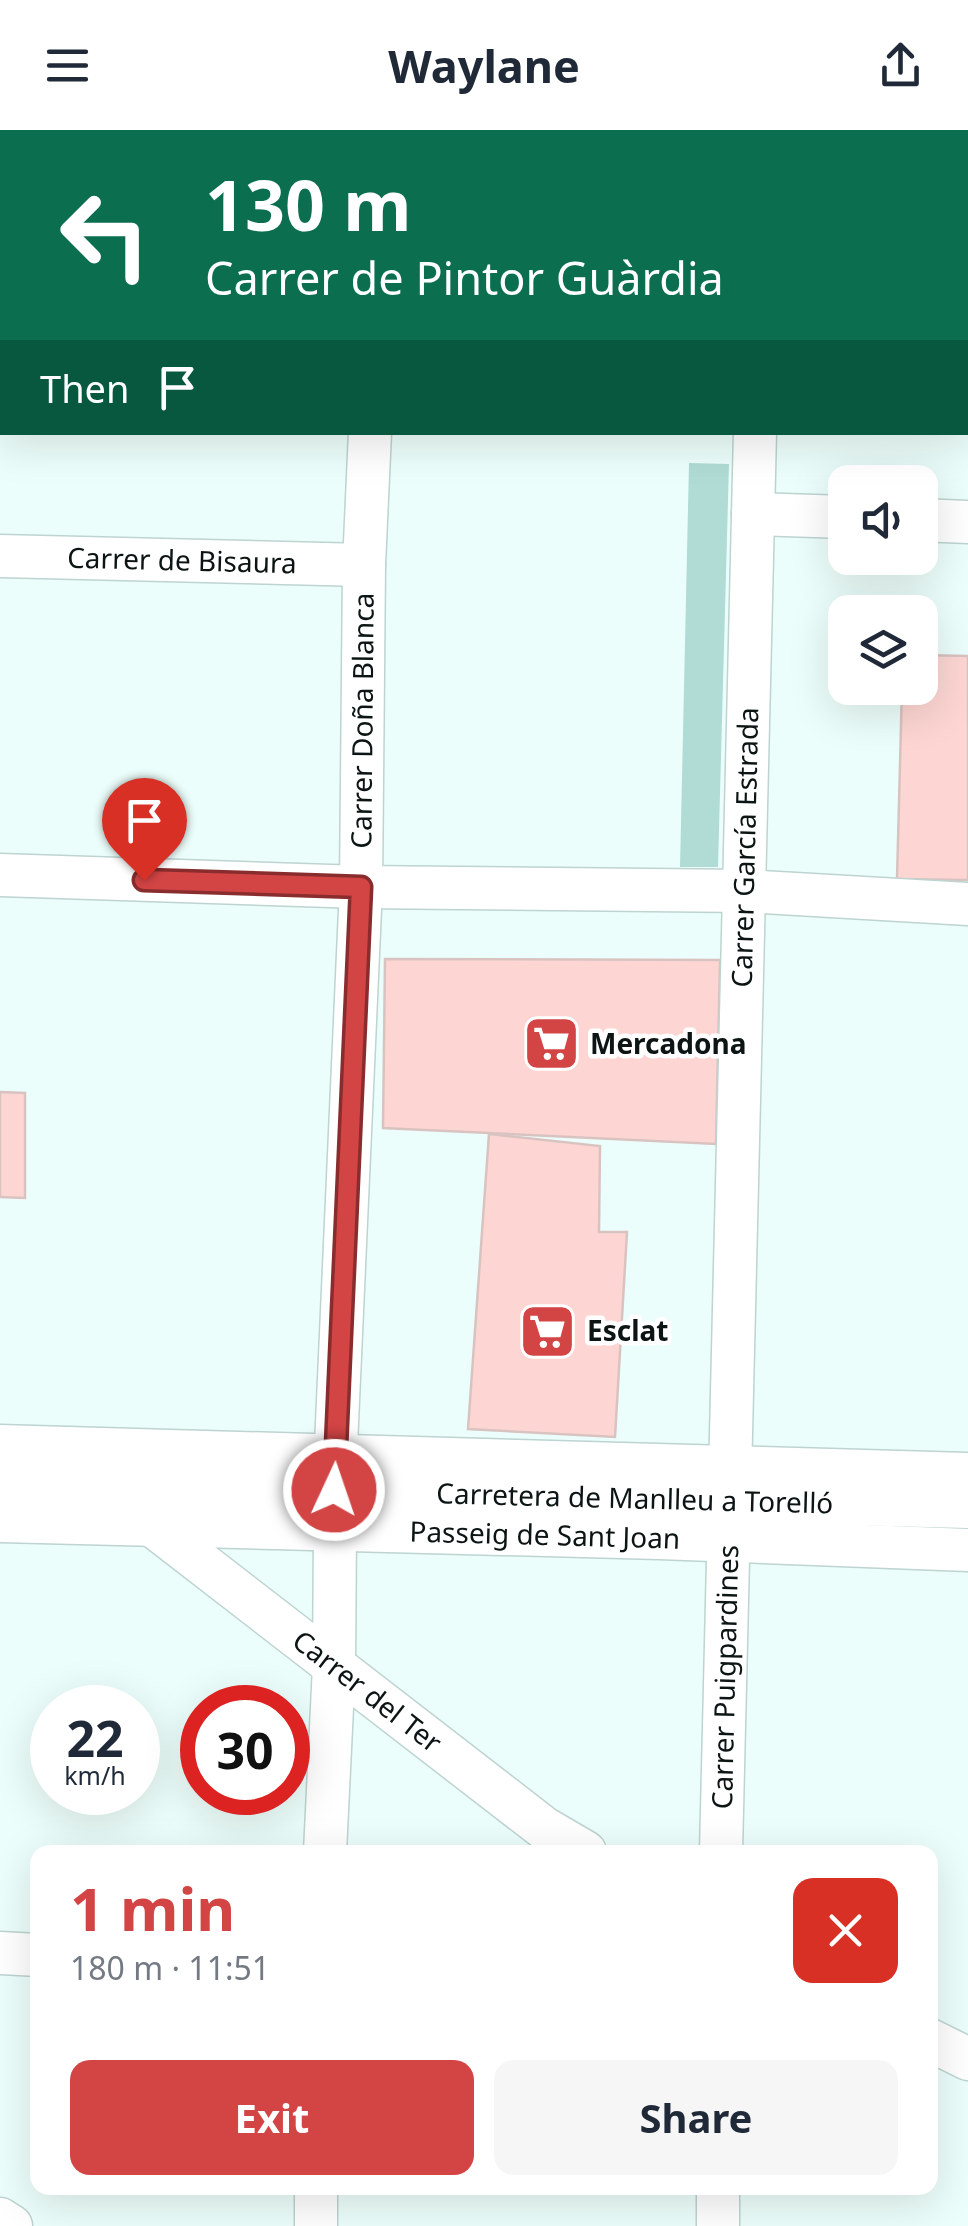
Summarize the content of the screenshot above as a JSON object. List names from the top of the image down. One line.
{"streets":{"street":["Carrer de Bisaura","Carrer Doña Blanca","Carrer García Estrada","Carretera de Manlleu a Torelló","Passeig de Sant Joan","Carrer Puigpardines","Carrer del Ter"]},"crossings":[["Carrer de Bisaura","Carrer Doña Blanca"],["Carrer Doña Blanca","Passeig de Sant Joan"],["Carrer Doña Blanca","Carrer del Ter"],["Carrer García Estrada","Carretera de Manlleu a Torelló"],["Carrer García Estrada","Passeig de Sant Joan"],["Carrer García Estrada","Carrer Puigpardines"],["Carretera de Manlleu a Torelló","Passeig de Sant Joan"],["Carretera de Manlleu a Torelló","Carrer Puigpardines"],["Passeig de Sant Joan","Carrer Puigpardines"],["Passeig de Sant Joan","Carrer del Ter"]],"places":{"supermarket":["Mercadona","Esclat"]},"page":{"header":"Waylane","turn":["130 m","Carrer de Pintor Guàrdia"],"then":"Then","speed":"22 km/h","limit":"30","heading":["1 min","180 m · 11:51"],"buttons":["Exit","Share"]}}
